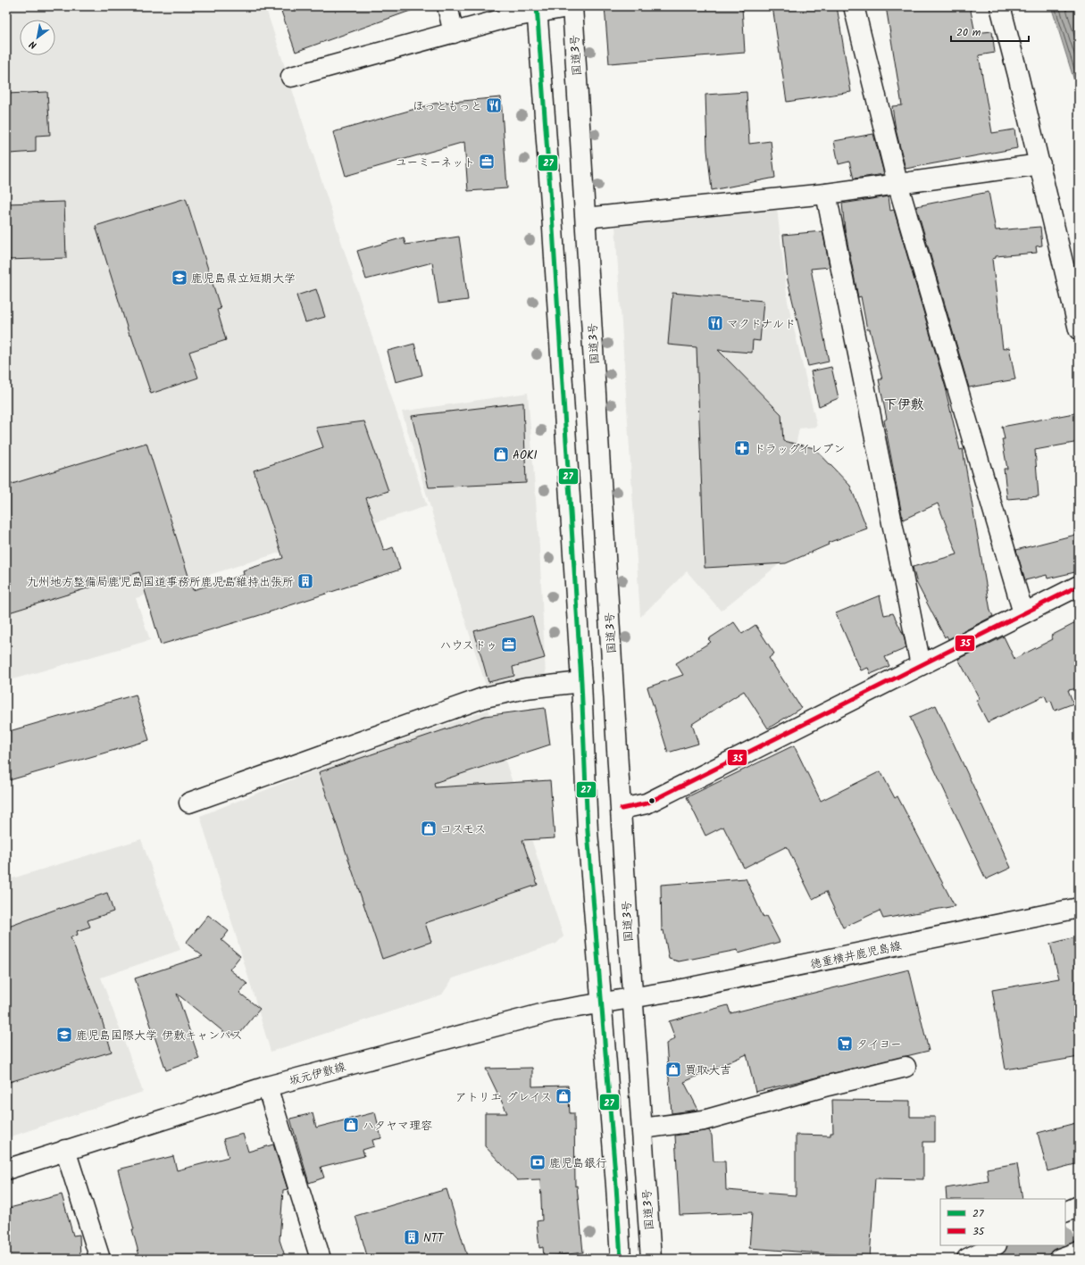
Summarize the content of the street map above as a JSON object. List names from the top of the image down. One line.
{"streets":{"main road":["国道3号","徳重横井鹿児島線","坂元伊敷線"]},"crossings":[["国道3号","徳重横井鹿児島線"],["国道3号","坂元伊敷線"],["徳重横井鹿児島線","坂元伊敷線"]],"districts":["下伊敷"],"places":{"restaurant":["ほっともっと","マクドナルド"],"office":["ユーミーネット","ハウスドゥ"],"school or university":["鹿児島県立短期大学","鹿児島国際大学 伊敷キャンパス"],"pharmacy":["ドラッグイレブン"],"shop":["AOKI","コスモス","買取大吉","アトリエ グレイス","ハタヤマ理容"],"building":["九州地方整備局鹿児島国道事務所鹿児島維持出張所","NTT"],"supermarket":["タイヨー"],"bank":["鹿児島銀行"]},"lines":["transit line 27","transit line 35"],"legend":["27","35"],"scale_bar":"20 m","north":"bottom left"}
